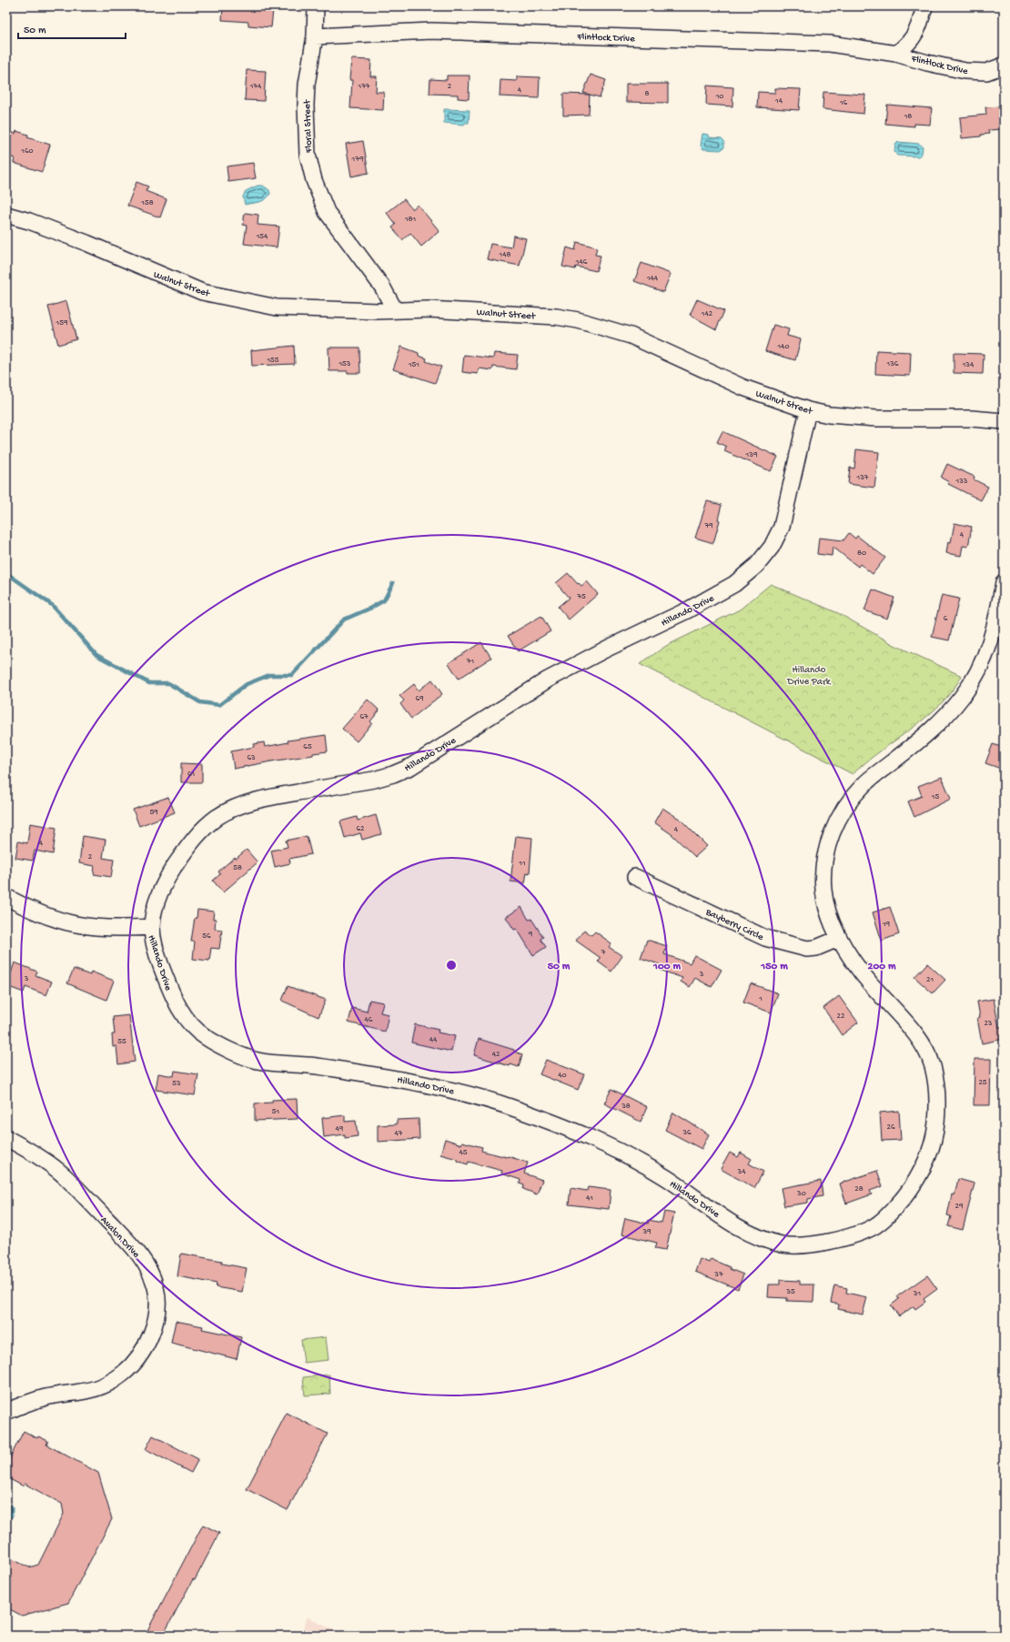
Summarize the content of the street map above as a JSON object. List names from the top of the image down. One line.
{"streets":{"street":["Flintlock Drive","Floral Street","Walnut Street","Hillando Drive","Bayberry Circle","Avalon Drive"]},"crossings":[["Flintlock Drive","Floral Street"],["Floral Street","Walnut Street"],["Walnut Street","Hillando Drive"],["Hillando Drive","Bayberry Circle"]],"parks":["Hillando Drive Park"],"house_numbers":["174","177","2","4","8","10","14","16","18","160","179","158","181","154","148","146","144","142","159","140","155","153","136","151","134","139","137","133","79","4","80","75","6","71","69","67","65","63","61","15","59","62","4","4","2","11","58","19","9","56","7","3","3","21","1","22","46","23","44","55","42","40","25","53","38","51","26","49","36","47","45","34","28","30","41","29","39","37","35","31"],"scale_bar":"50 m","rings":["50 m","100 m","150 m","200 m"]}
